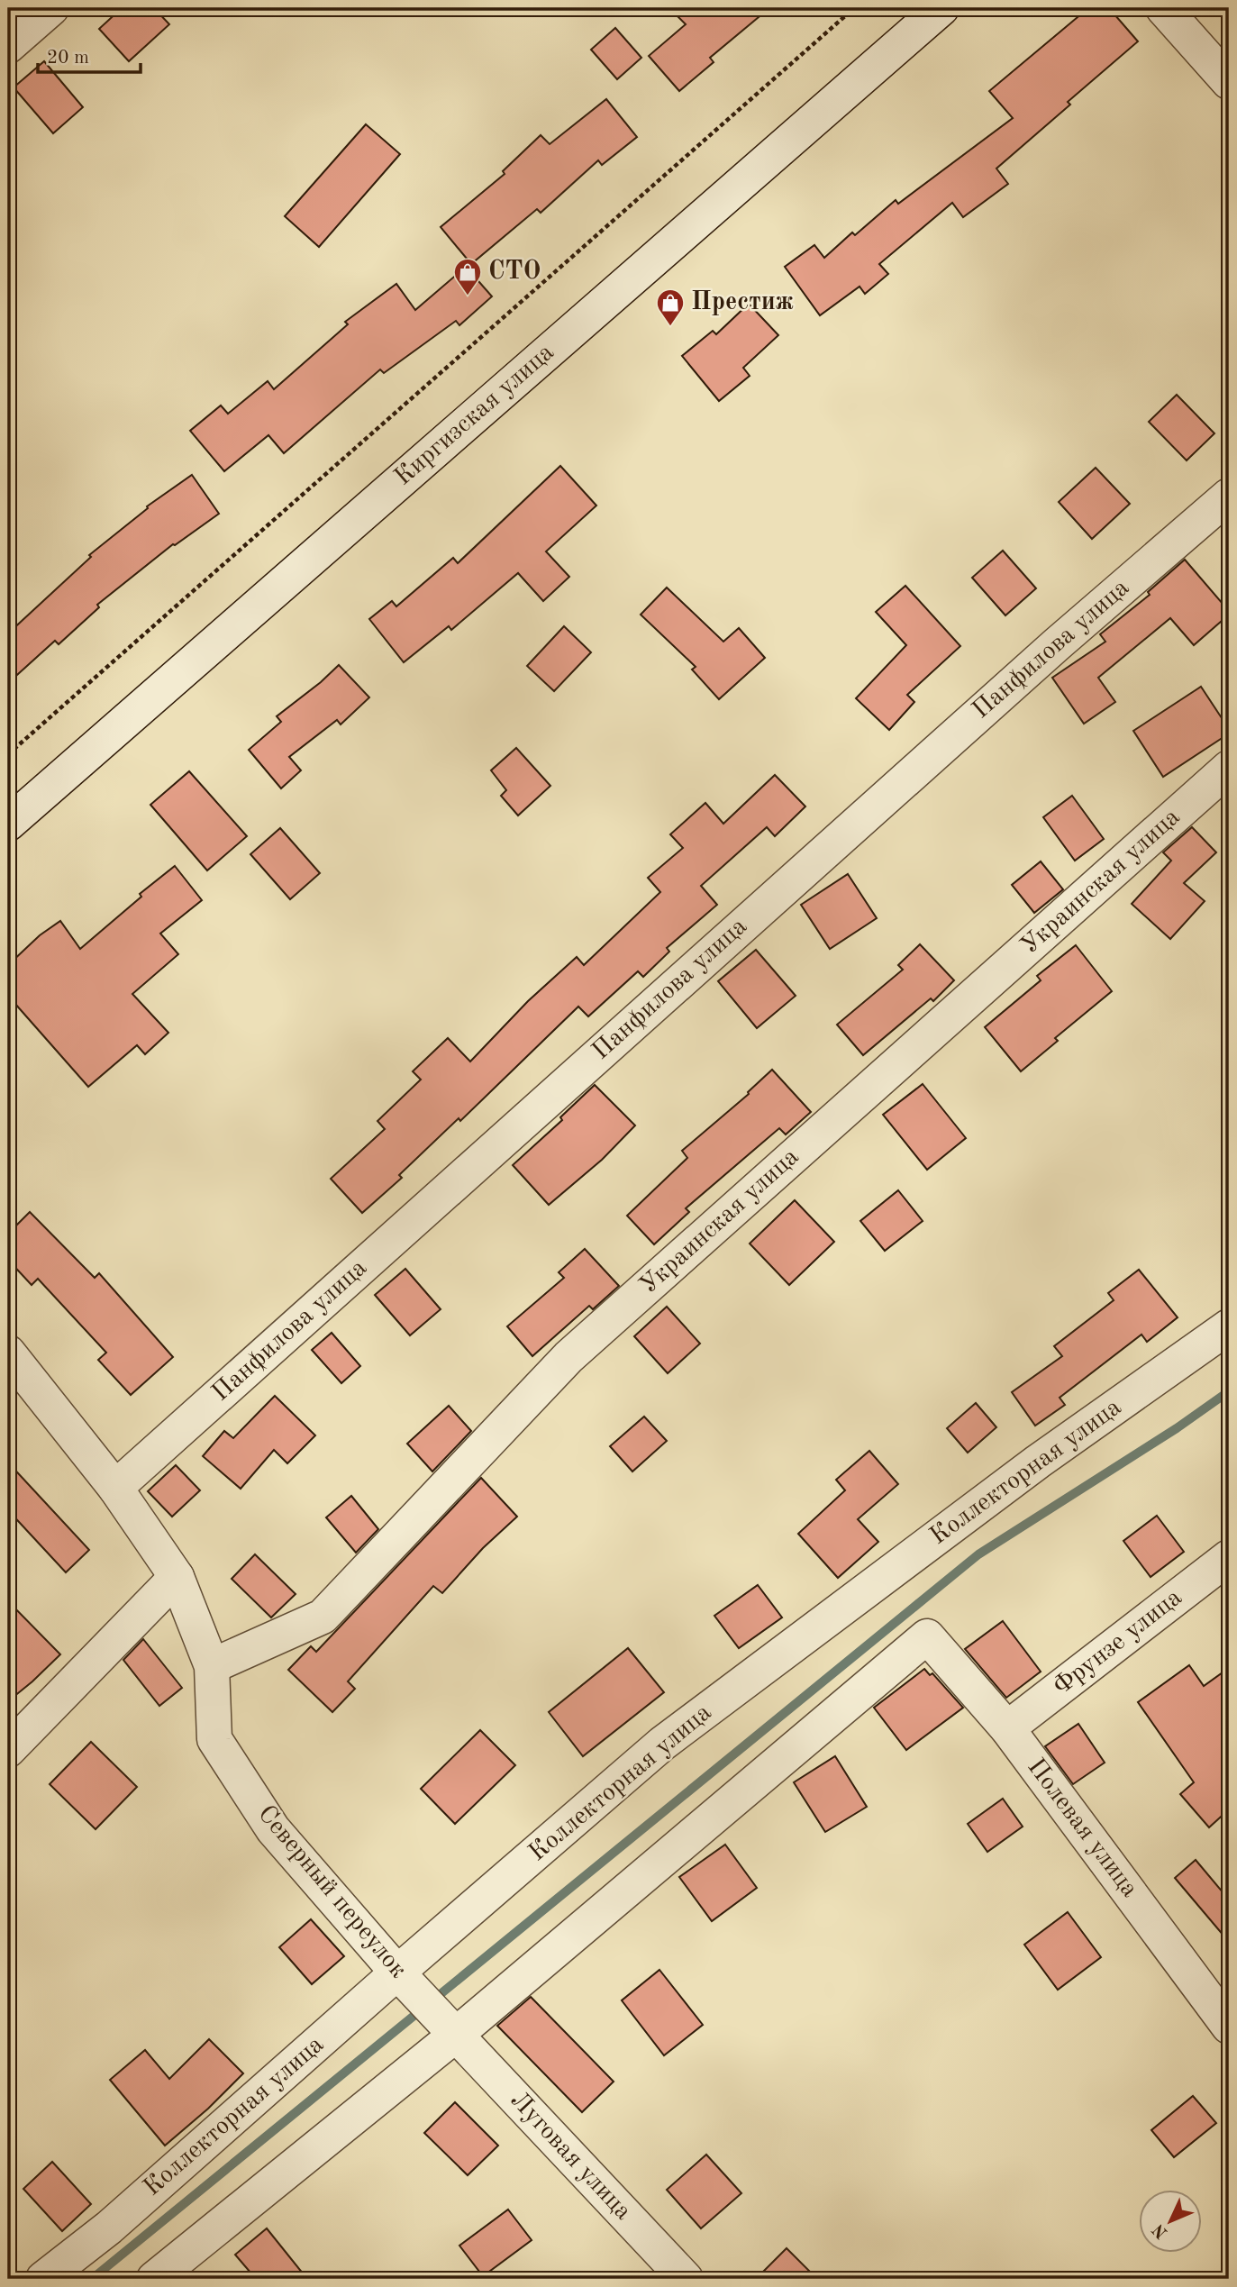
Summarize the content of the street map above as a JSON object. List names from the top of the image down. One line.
{"streets":{"street":["Киргизская улица","Панфилова улица","Украинская улица","Коллекторная улица","Фрунзе улица","Полевая улица","Северный переулок","Луговая улица"]},"crossings":[["Панфилова улица","Северный переулок"],["Украинская улица","Северный переулок"],["Коллекторная улица","Северный переулок"],["Фрунзе улица","Полевая улица"],["Полевая улица","Северный переулок"],["Полевая улица","Луговая улица"],["Северный переулок","Луговая улица"]],"places":{"shop":["СТО","Престиж"]},"scale_bar":"20 m","north":"bottom left"}
